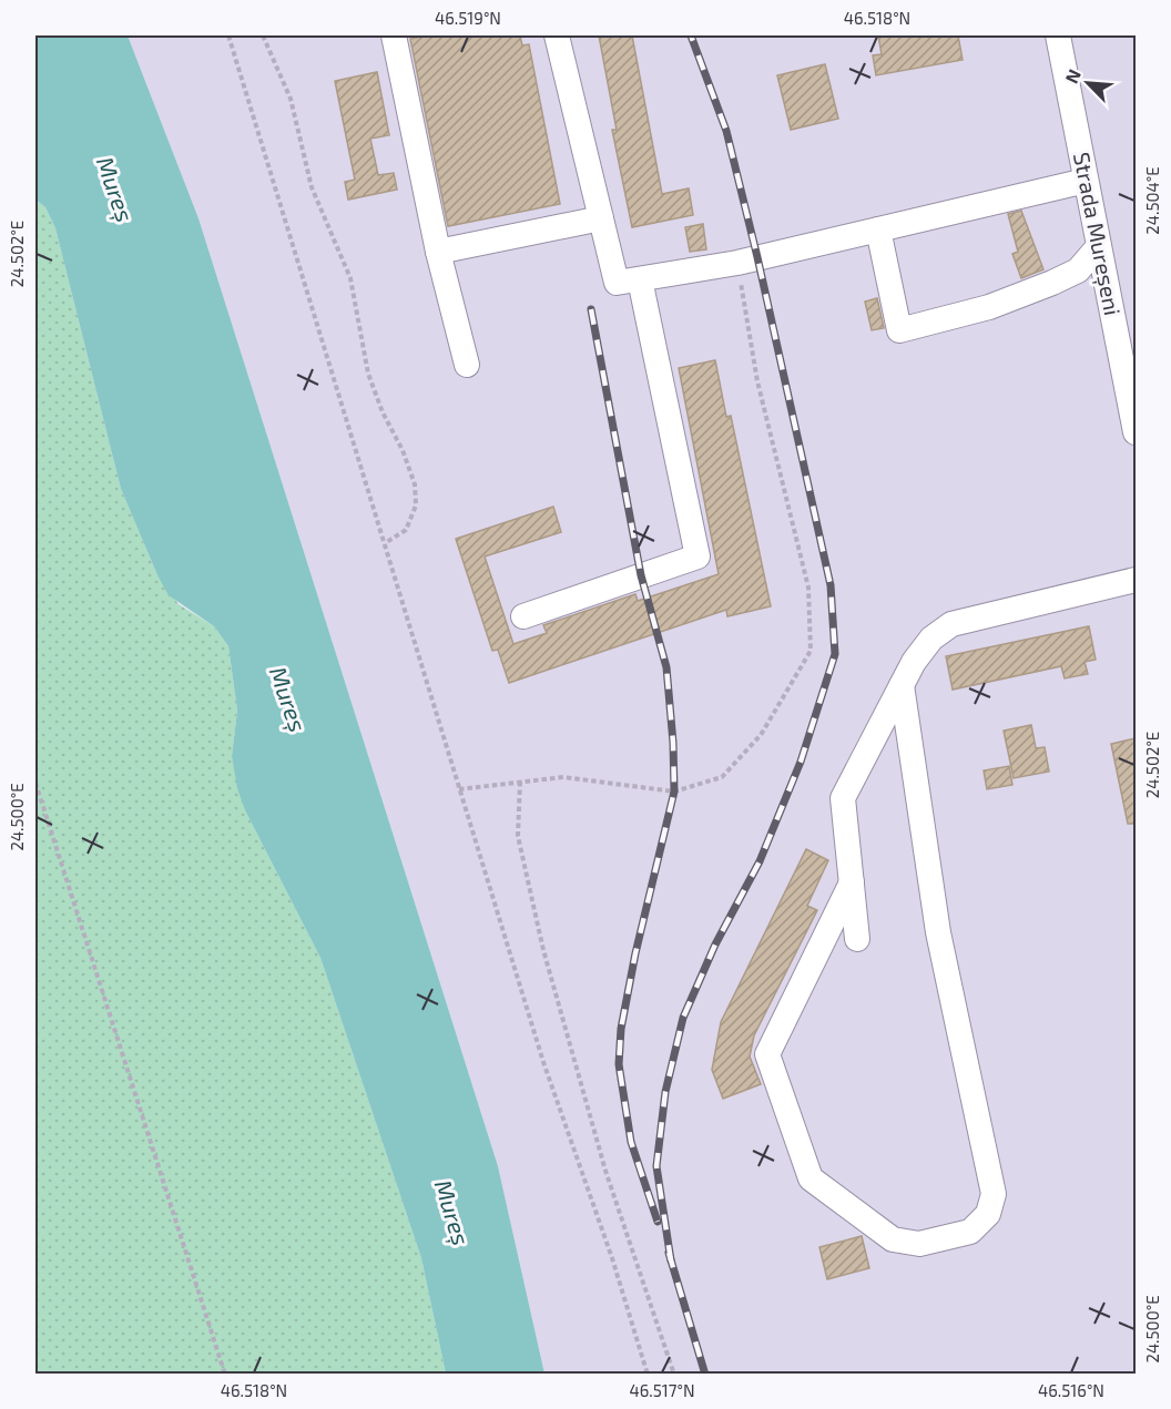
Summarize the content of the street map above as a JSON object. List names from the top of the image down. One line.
{"streets":{"street":["Strada Mureșeni"]},"water":["Mureș"],"north":"top left","coordinates":["46.519°N","46.518°N","24.504°E","24.502°E","24.500°E","46.517°N","46.516°N"]}
